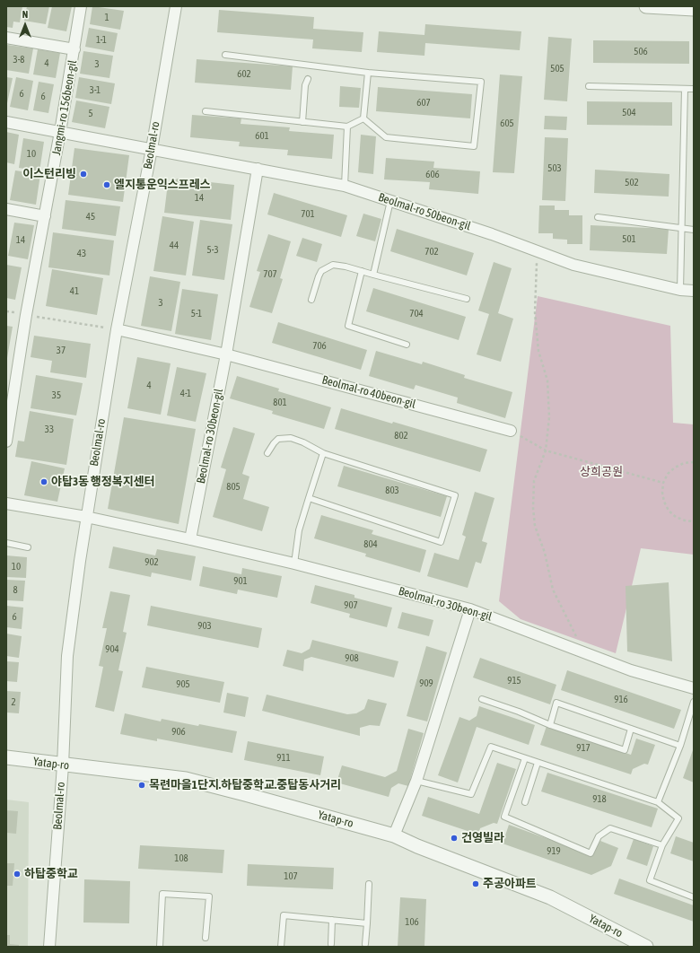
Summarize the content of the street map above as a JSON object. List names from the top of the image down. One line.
{"streets":{"street":["Jangmi-ro 156beon-gil","Beolmal-ro","Beolmal-ro 50beon-gil","Beolmal-ro 40beon-gil","Beolmal-ro 30beon-gil","Yatap-ro"]},"crossings":[["Jangmi-ro 156beon-gil","Beolmal-ro 50beon-gil"],["Beolmal-ro","Beolmal-ro 50beon-gil"],["Beolmal-ro","Beolmal-ro 40beon-gil"],["Beolmal-ro","Beolmal-ro 30beon-gil"],["Beolmal-ro","Yatap-ro"],["Beolmal-ro 40beon-gil","Beolmal-ro 30beon-gil"]],"parks":["상희공원"],"places":["이스턴리빙","엘지통운익스프레스","야탑3동 행정복지센터","목련마을1단지.하탑중학교.중탑동사거리","건영빌라","하탑중학교","주공아파트"],"house_numbers":["1","1-1","506","3-8","4","3","505","602","3-1","6","6","607","504","5","605","601","10","503","606","502","14","701","45","501","14","44","5-3","702","43","707","41","3","5-1","704","706","37","4","4-1","35","801","33","802","805","803","804","902","10","901","8","907","6","903","904","908","915","909","905","916","2","906","917","911","918","919","108","107","106"],"north":"top"}
